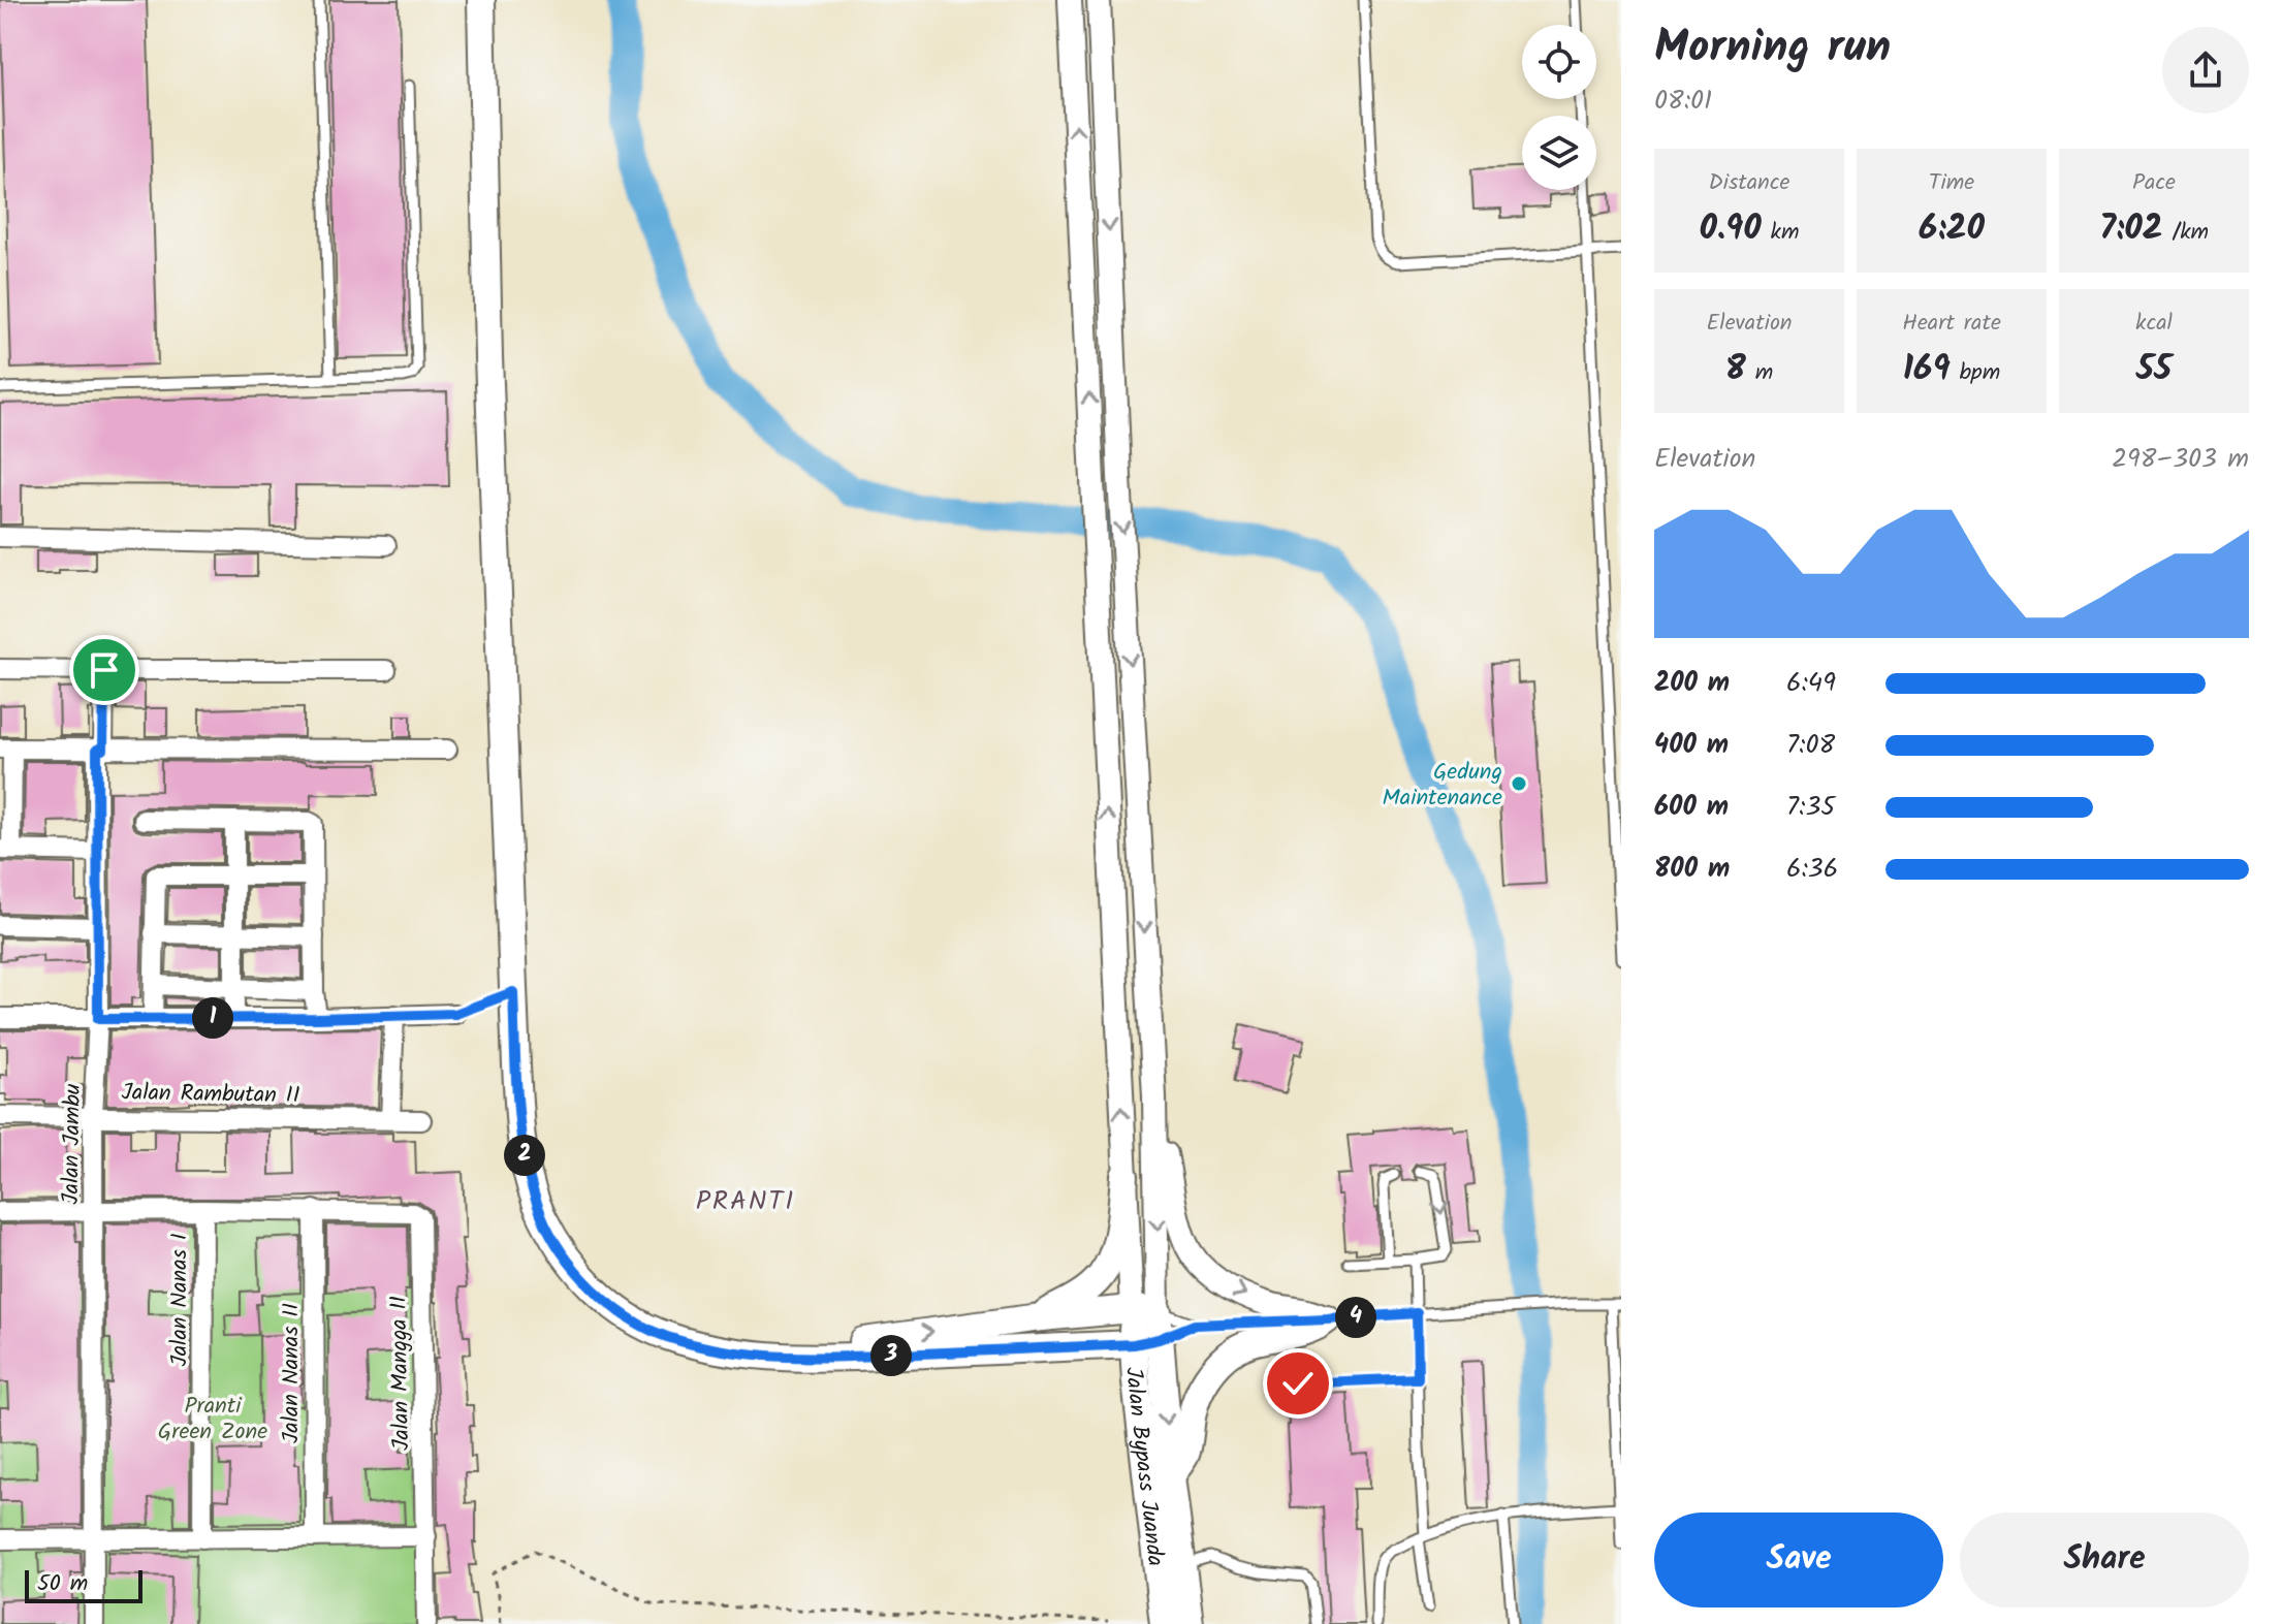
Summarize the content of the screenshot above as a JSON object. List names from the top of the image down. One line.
{"streets":{"main road":["Jalan Bypass Juanda"],"street":["Jalan Rambutan II","Jalan Jambu","Jalan Nanas I","Jalan Nanas II","Jalan Mangga II"]},"crossings":[["Jalan Rambutan II","Jalan Jambu"],["Jalan Nanas II","Jalan Mangga II"]],"districts":["PRANTI"],"parks":["Pranti Green Zone"],"places":["Gedung Maintenance"],"scale_bar":"50 m","page":{"heading":["Morning run","08:01"],"stats":[["Distance","0.90 km"],["Time","6:20"],["Pace","7:02 /km"],["Elevation","8 m"],["Heart rate","169 bpm"],["kcal","55"]],"chart":["Elevation","298–303 m"],"list":[{"name":"200 m","note":"6:49"},{"name":"400 m","note":"7:08"},{"name":"600 m","note":"7:35"},{"name":"800 m","note":"6:36"}],"pins":["1","2","4","3"],"buttons":["Save","Share"],"scale":"50 m"}}
